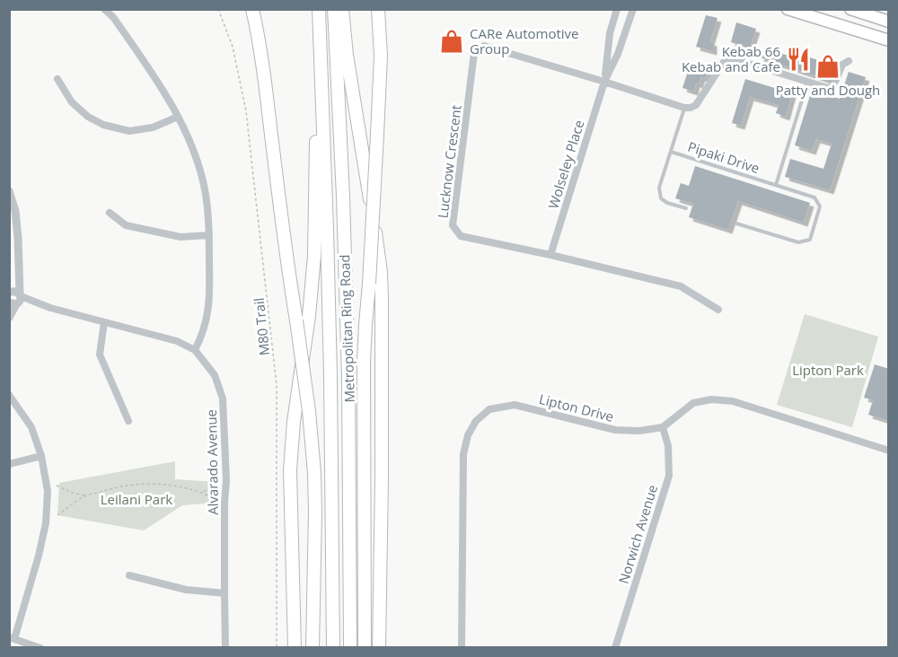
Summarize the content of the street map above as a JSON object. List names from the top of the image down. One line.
{"streets":{"highway":["Metropolitan Ring Road"],"street":["Lucknow Crescent","Wolseley Place","Lipton Drive","Alvarado Avenue","Norwich Avenue"],"lane":["Pipaki Drive"],"path":["M80 Trail"]},"crossings":[["Lucknow Crescent","Wolseley Place"],["Lipton Drive","Norwich Avenue"]],"parks":["Lipton Park","Leilani Park"],"places":{"shop":["CARe Automotive Group","Patty and Dough"],"restaurant":["Kebab 66 Kebab and Cafe"]}}
